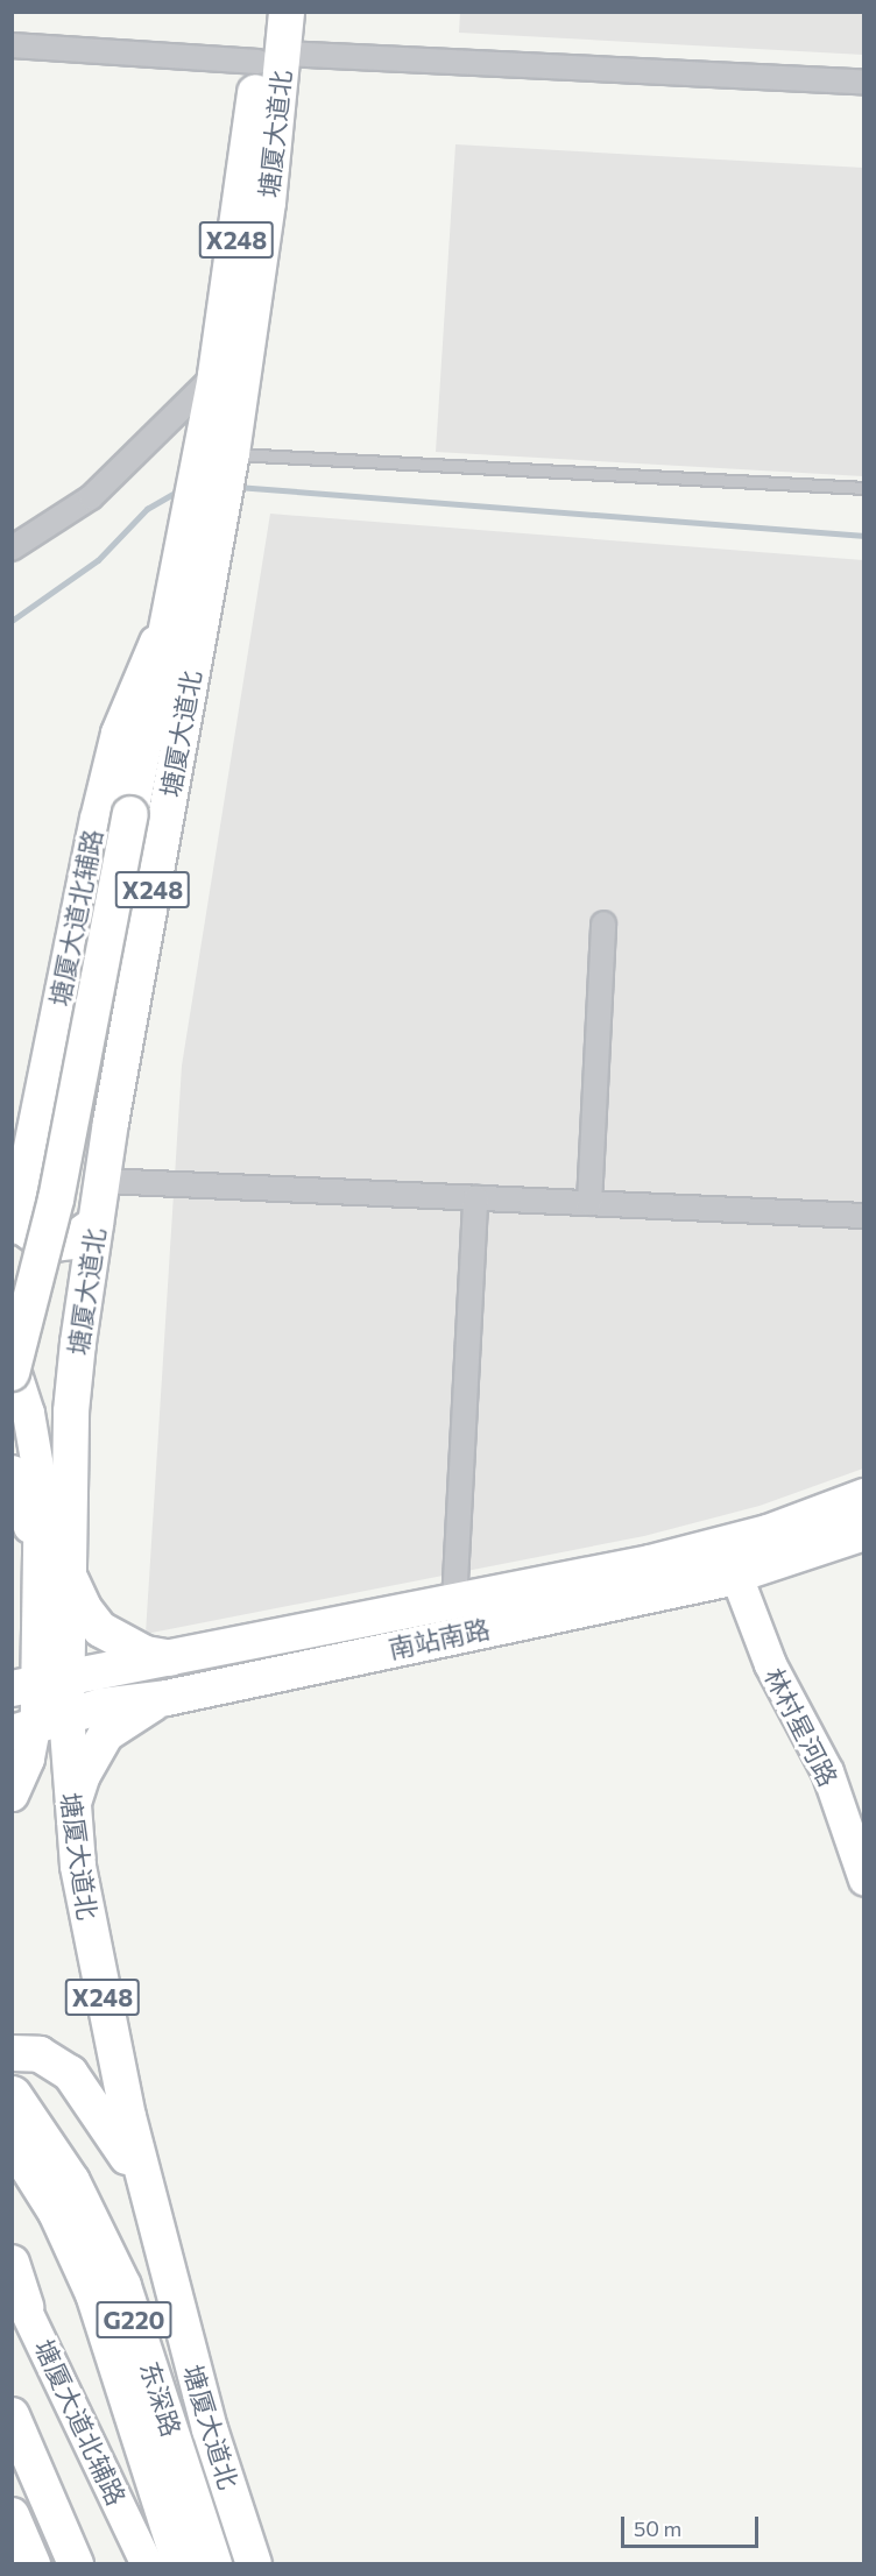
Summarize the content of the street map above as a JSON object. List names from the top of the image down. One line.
{"streets":{"highway":["G220","东深路"],"main road":["塘厦大道北","X248","塘厦大道北辅路","南站南路","林村星河路"]},"crossings":[["塘厦大道北","塘厦大道北辅路"],["塘厦大道北","南站南路"],["南站南路","林村星河路"]],"scale_bar":"50 m"}
